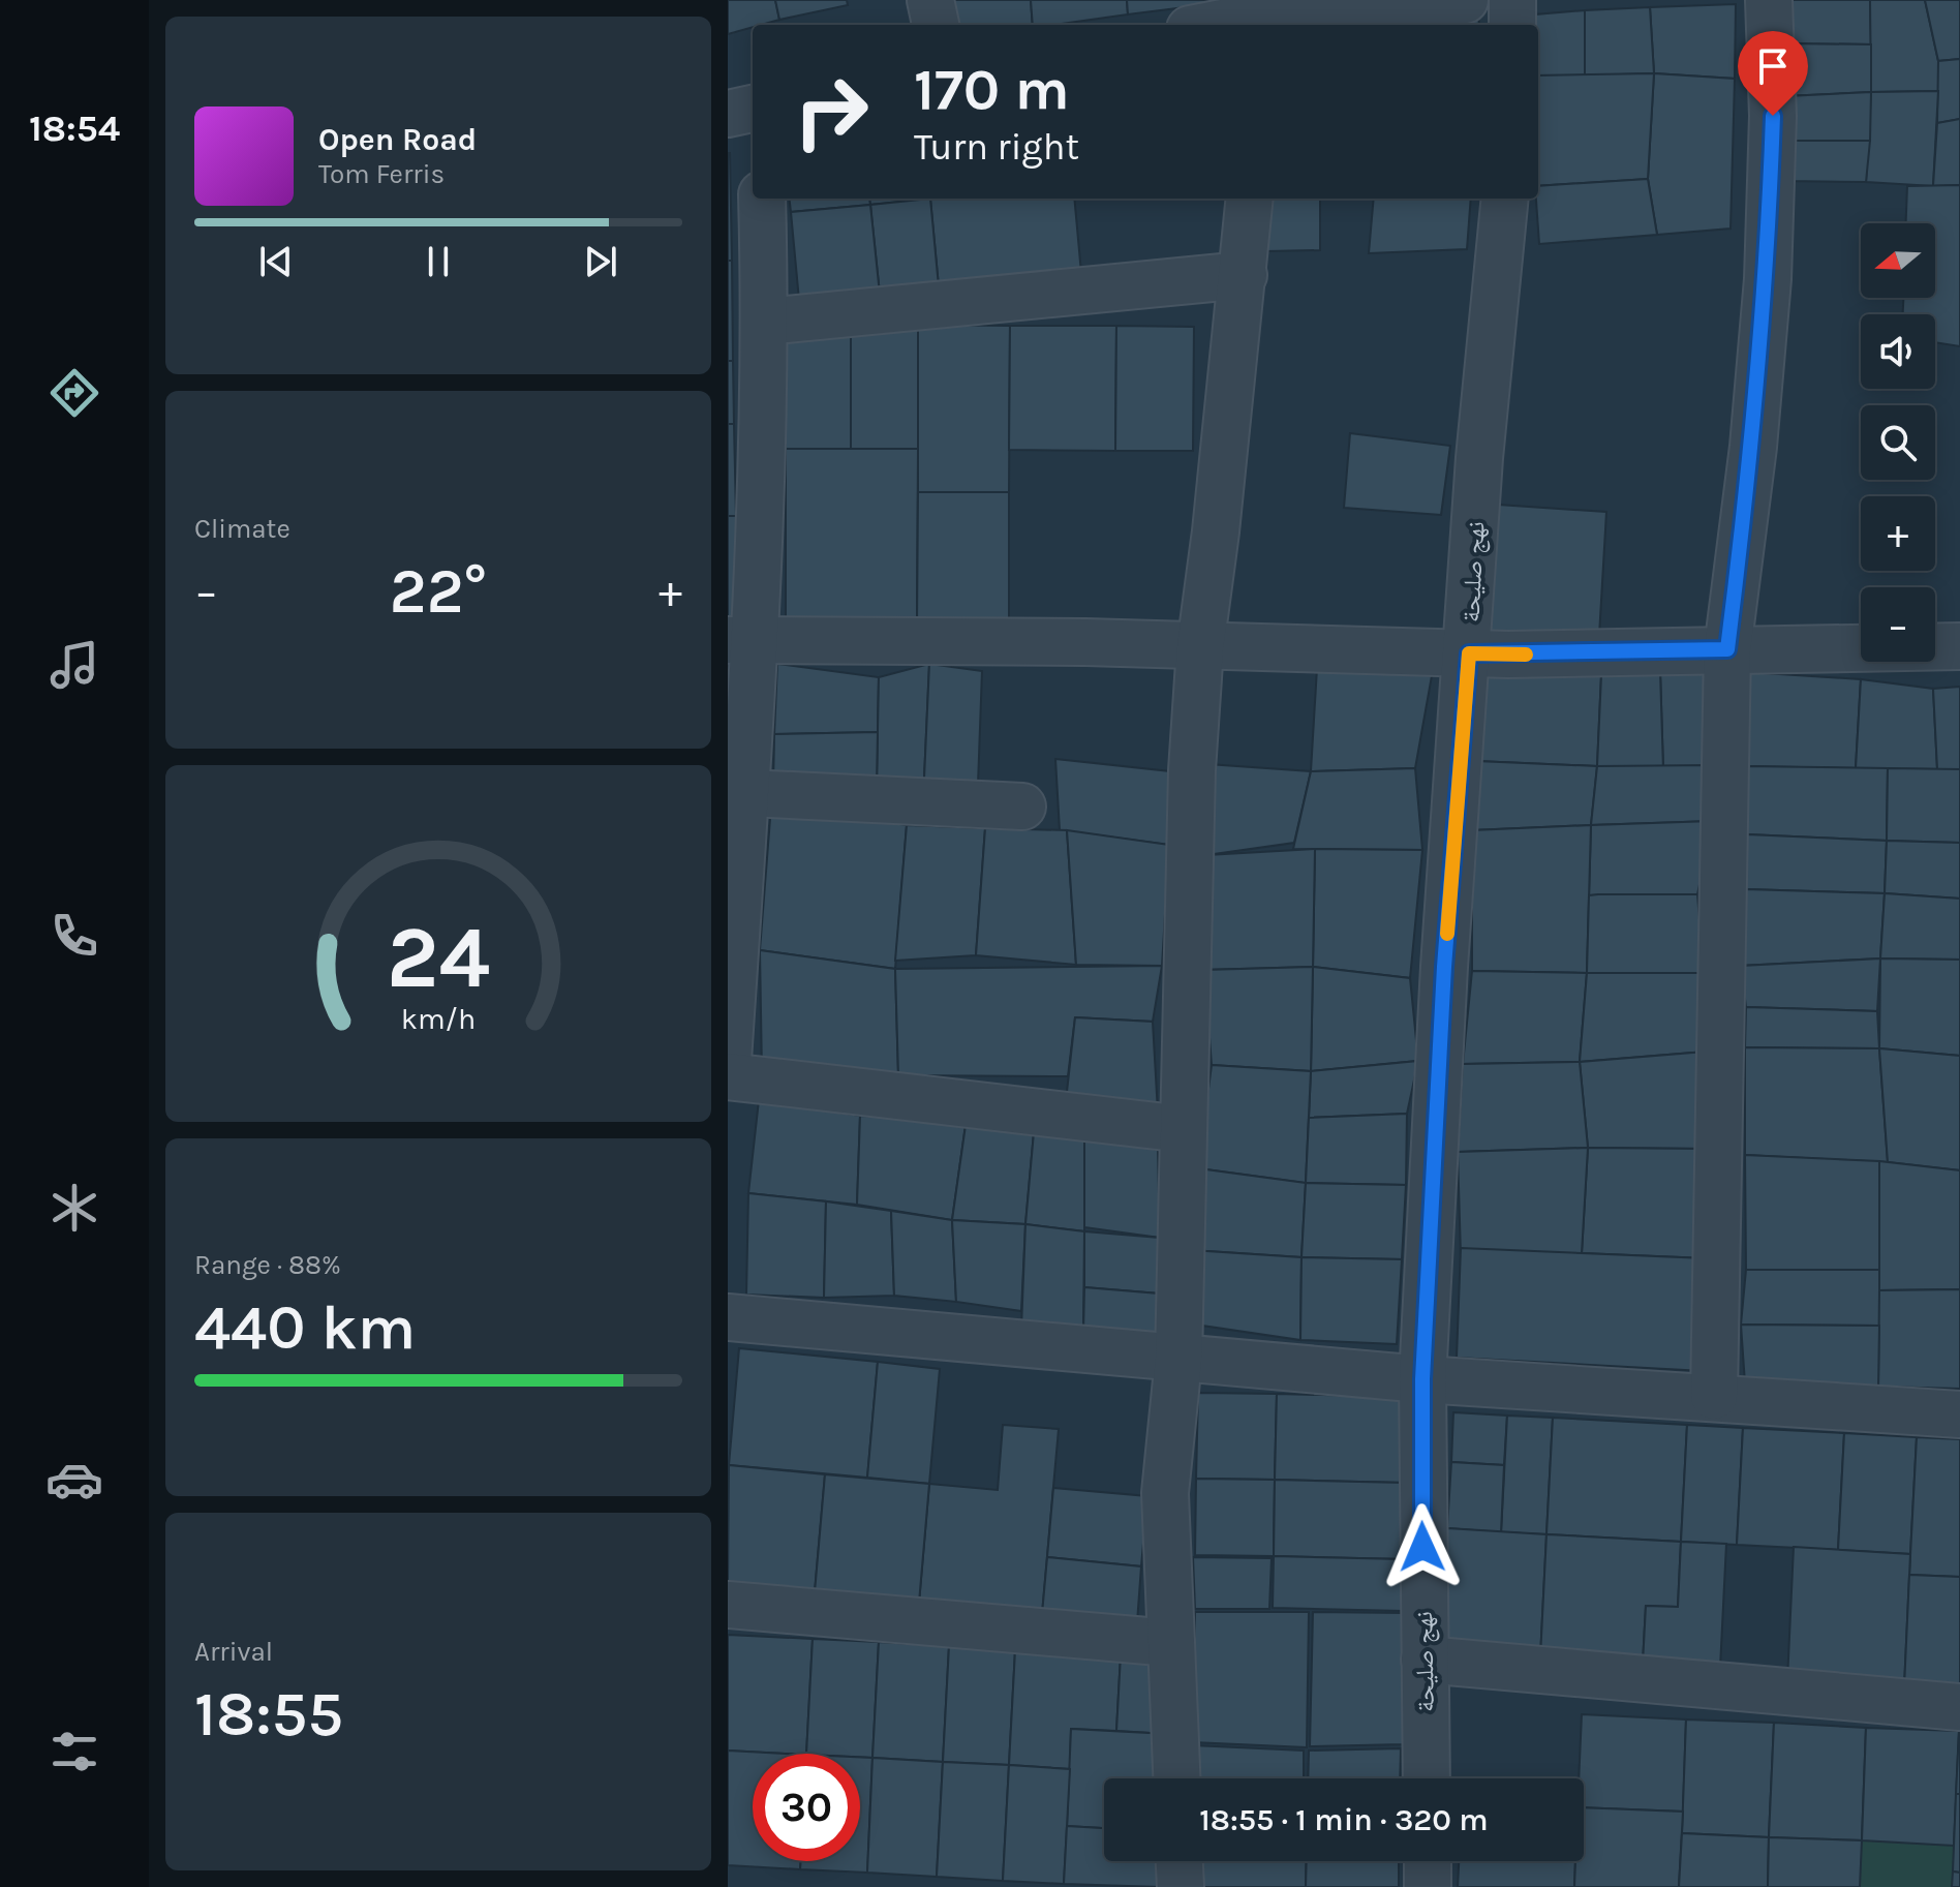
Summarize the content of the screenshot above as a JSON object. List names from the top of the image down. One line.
{"streets":{"street":["نهج صليحة"]},"north":"left","page":{"tabs":"18:54","turn":["170 m","Turn right"],"song":["Open Road","Tom Ferris"],"map_buttons":["+","−"],"tile":["Climate",["Range · 88%","440 km"],["Arrival","18:55"]],"heat":["−","22°","+"],"limit":"30","trip":"18:55 · 1 min · 320 m","gauge":["24","km/h"]}}
